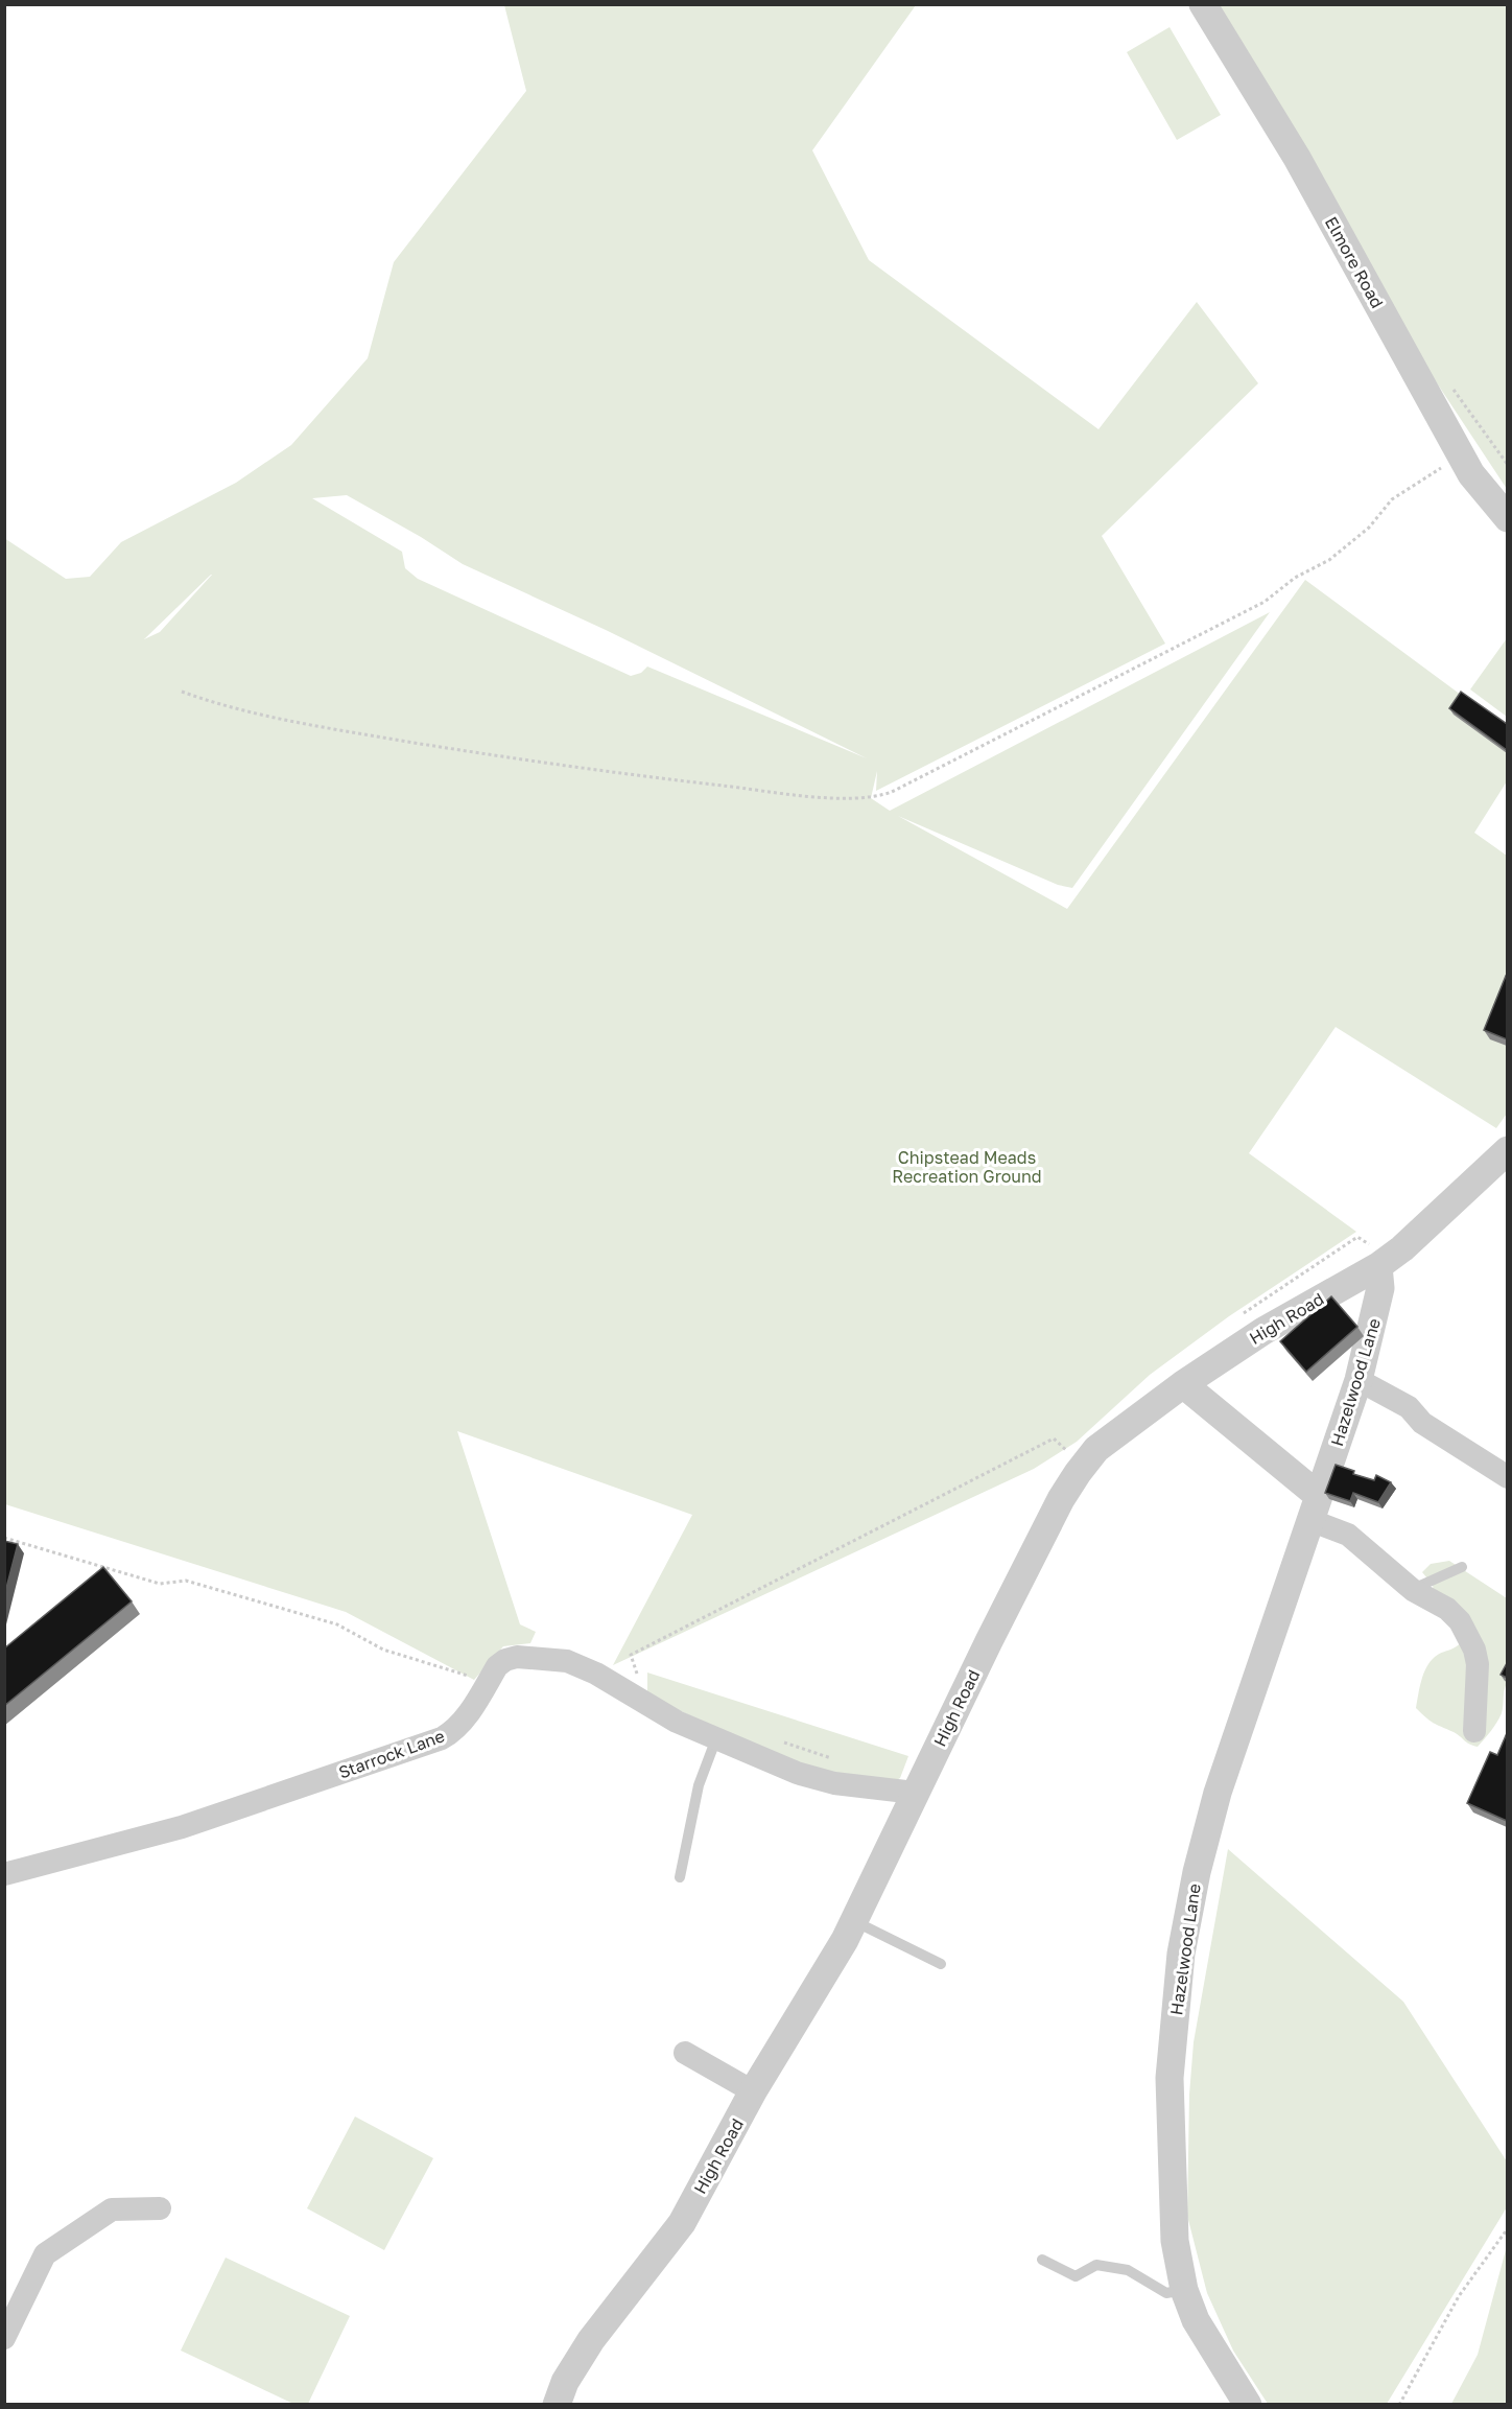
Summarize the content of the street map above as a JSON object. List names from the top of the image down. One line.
{"streets":{"street":["Elmore Road","High Road","Hazelwood Lane","Starrock Lane"]},"crossings":[["High Road","Hazelwood Lane"],["High Road","Starrock Lane"]],"parks":["Chipstead Meads Recreation Ground"]}
